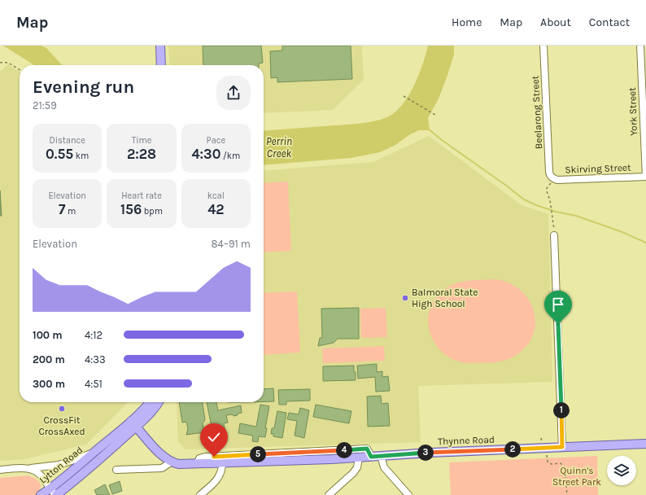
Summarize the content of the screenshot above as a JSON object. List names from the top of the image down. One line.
{"streets":{"main road":["Thynne Road","Lytton Road"],"street":["York Street","Beelarong Street","Skirving Street"]},"crossings":[["York Street","Skirving Street"],["Beelarong Street","Skirving Street"],["Thynne Road","Lytton Road"]],"water":["Perrin Creek"],"parks":["Quinn's Street Park"],"places":["Balmoral State High School","CrossFit CrossAxed"],"page":{"header":"Map","nav":["Home","Map","About","Contact"],"heading":["Evening run","21:59"],"stats":[["Distance","0.55 km"],["Time","2:28"],["Pace","4:30 /km"],["Elevation","7 m"],["Heart rate","156 bpm"],["kcal","42"]],"chart":["Elevation","84–91 m"],"list":[{"name":"100 m","note":"4:12"},{"name":"200 m","note":"4:33"},{"name":"300 m","note":"4:51"}],"pins":["1","2","4","3","5"]}}
